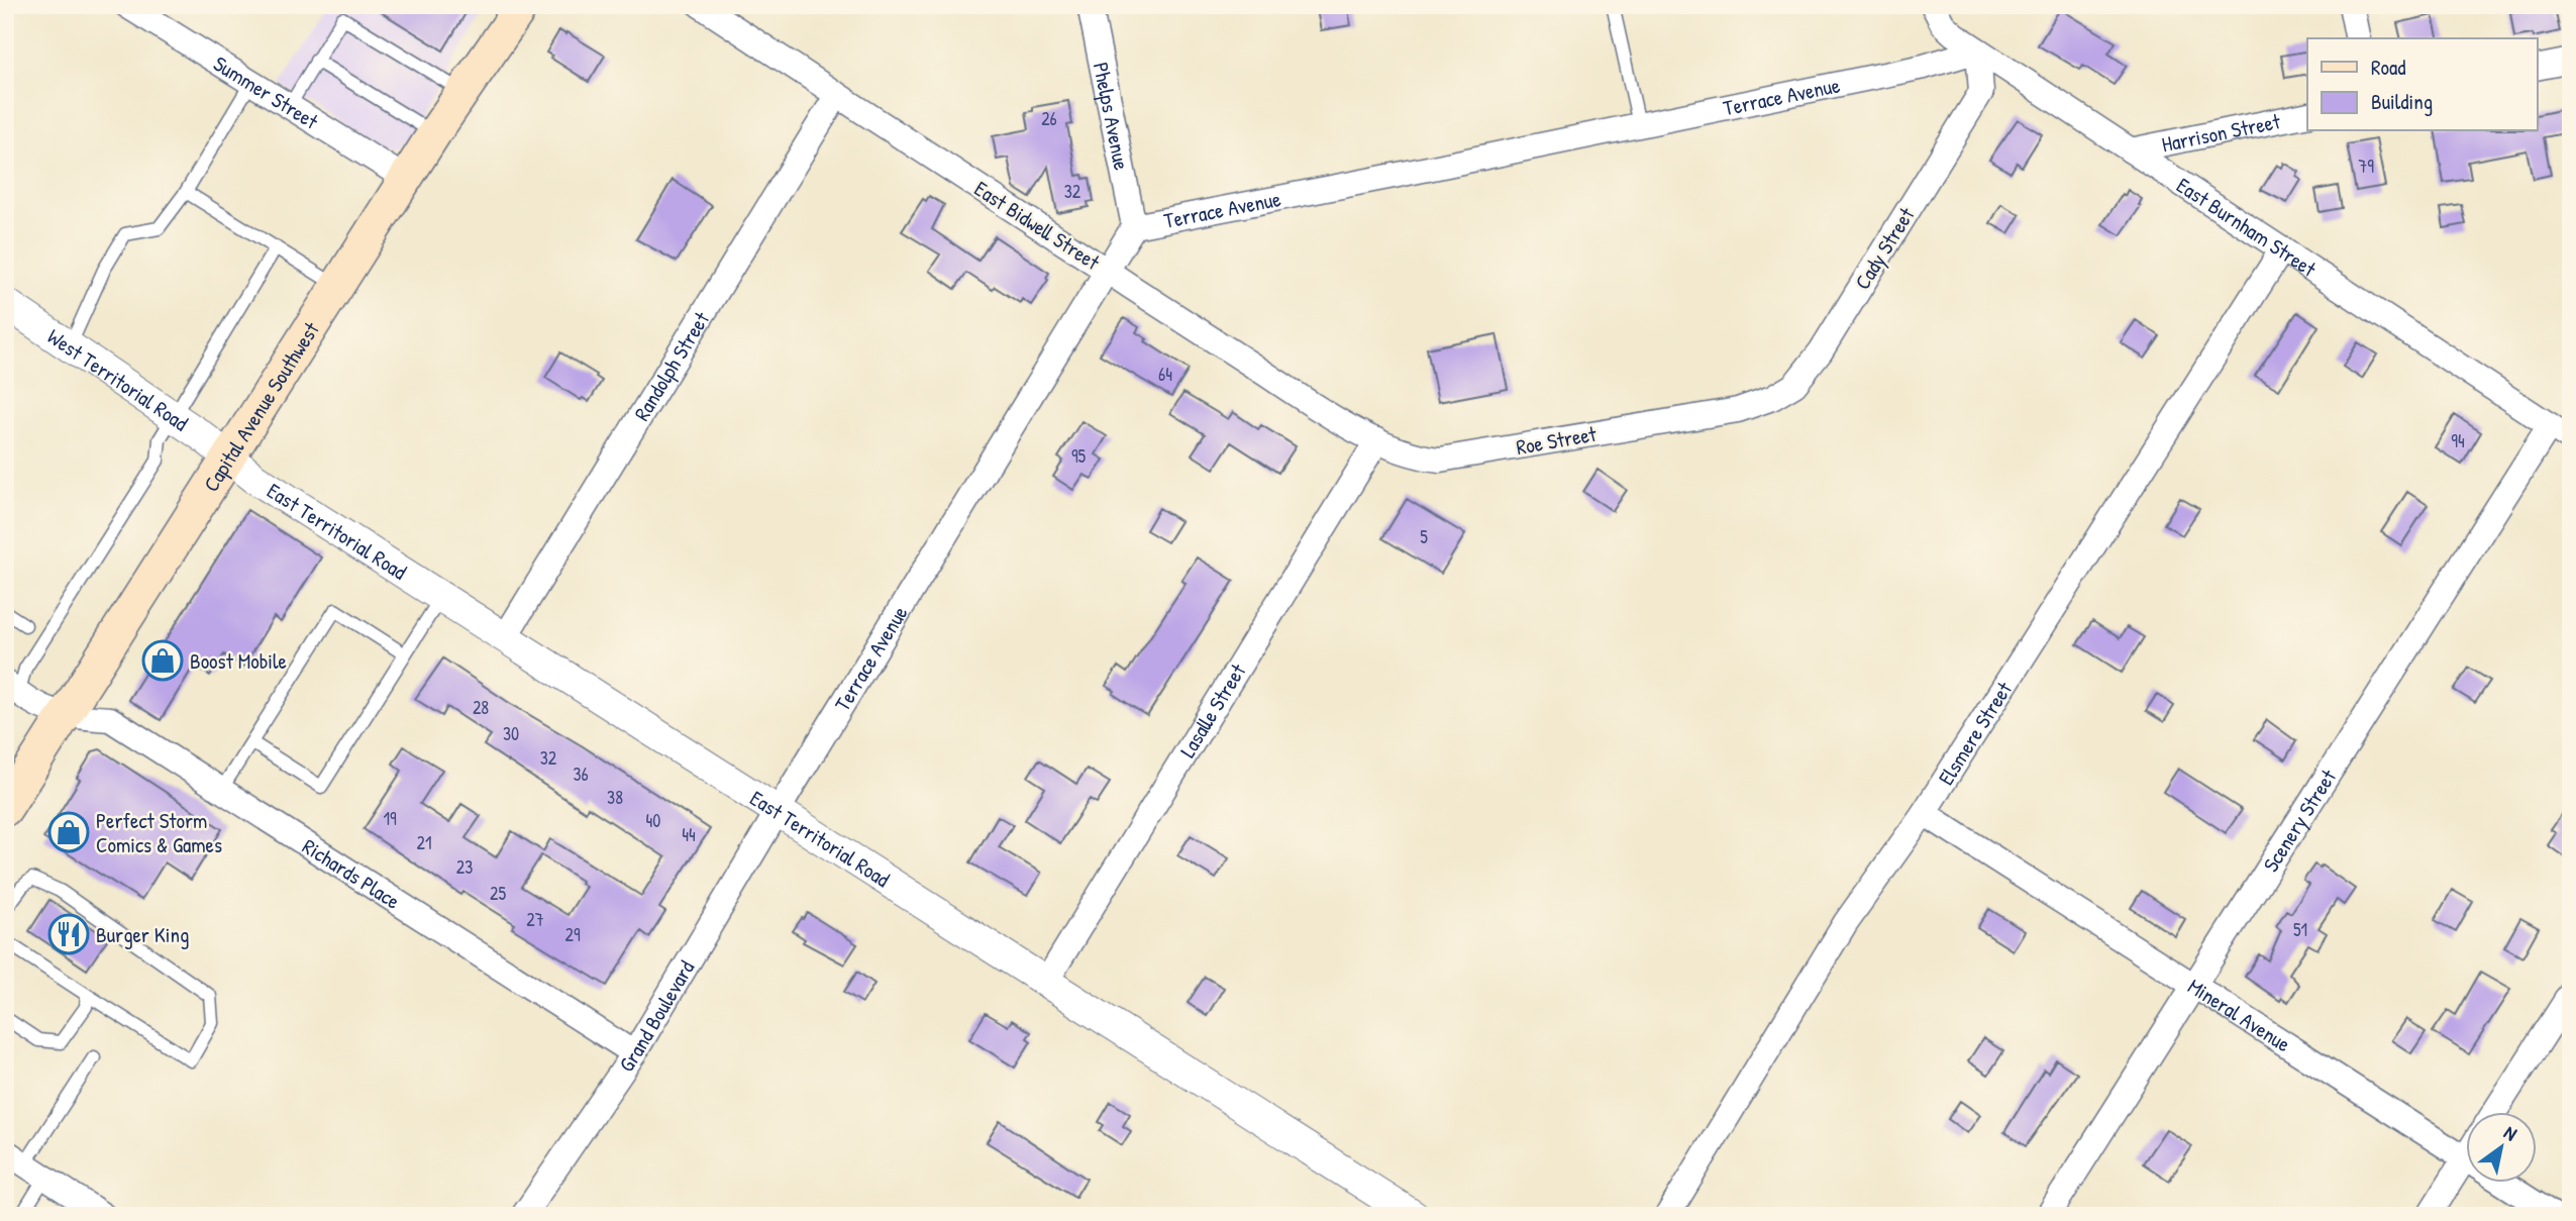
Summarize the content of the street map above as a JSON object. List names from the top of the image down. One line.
{"streets":{"main road":["Capital Avenue Southwest"],"street":["Summer Street","Terrace Avenue","Phelps Avenue","Harrison Street","East Bidwell Street","East Burnham Street","Cady Street","Randolph Street","West Territorial Road","Roe Street","East Territorial Road","Lasalle Street","Elsmere Street","Scenery Street","Richards Place","Mineral Avenue","Grand Boulevard"]},"crossings":[["Summer Street","Capital Avenue Southwest"],["Terrace Avenue","Phelps Avenue"],["Terrace Avenue","East Bidwell Street"],["Terrace Avenue","East Burnham Street"],["Terrace Avenue","Cady Street"],["Terrace Avenue","East Territorial Road"],["Terrace Avenue","Grand Boulevard"],["Harrison Street","East Burnham Street"],["East Bidwell Street","Randolph Street"],["East Bidwell Street","Roe Street"],["East Bidwell Street","Lasalle Street"],["East Burnham Street","Cady Street"],["East Burnham Street","Elsmere Street"],["East Burnham Street","Scenery Street"],["Cady Street","Roe Street"],["Randolph Street","East Territorial Road"],["West Territorial Road","Capital Avenue Southwest"],["West Territorial Road","East Territorial Road"],["Capital Avenue Southwest","East Territorial Road"],["Capital Avenue Southwest","Richards Place"],["Roe Street","Lasalle Street"],["East Territorial Road","Lasalle Street"],["East Territorial Road","Grand Boulevard"],["Elsmere Street","Mineral Avenue"],["Scenery Street","Mineral Avenue"],["Richards Place","Grand Boulevard"]],"places":{"shop":["Boost Mobile","Perfect Storm Comics & Games"],"restaurant":["Burger King"]},"house_numbers":["26","79","32","64","94","95","5","28","30","32","36","38","19","40","44","21","23","25","27","51","29"],"legend":["Road","Building"],"north":"top right"}
